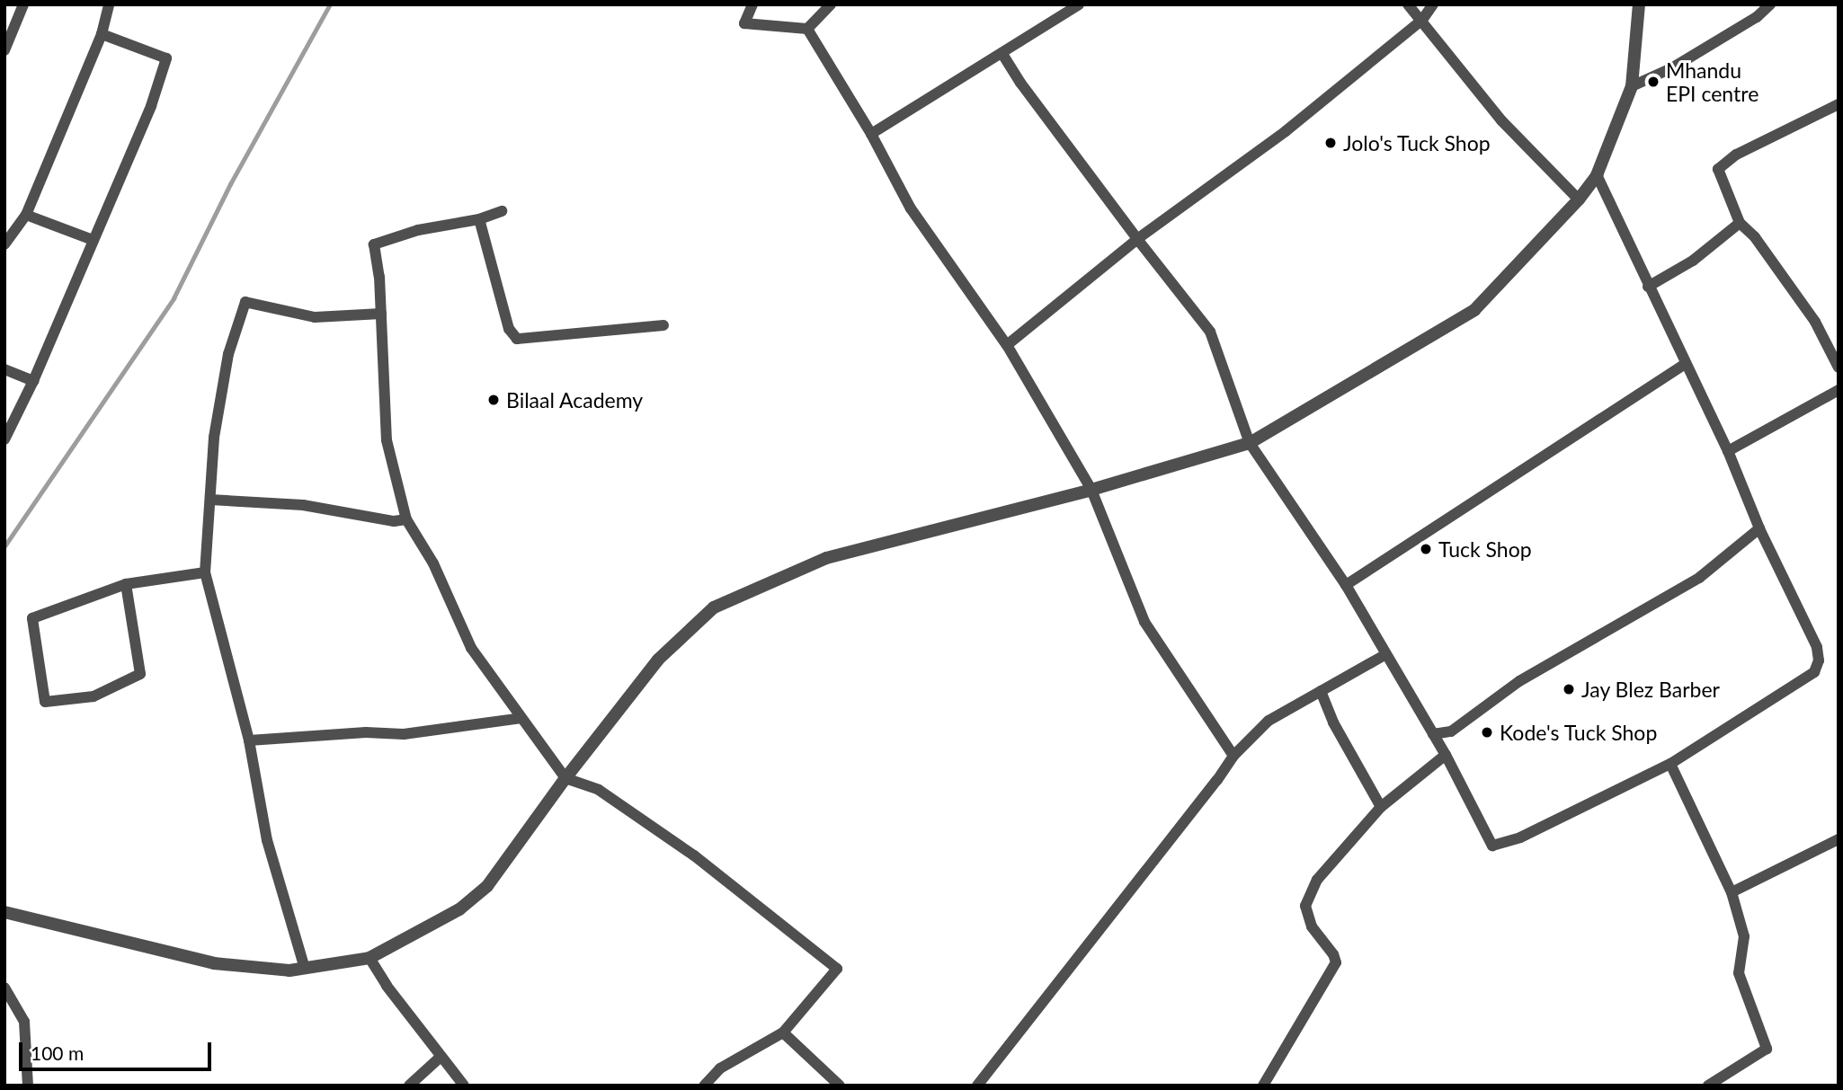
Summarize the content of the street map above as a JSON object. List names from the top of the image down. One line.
{"places":["Mhandu EPI centre","Jolo's Tuck Shop","Bilaal Academy","Tuck Shop","Jay Blez Barber","Kode's Tuck Shop"],"scale_bar":"100 m"}
